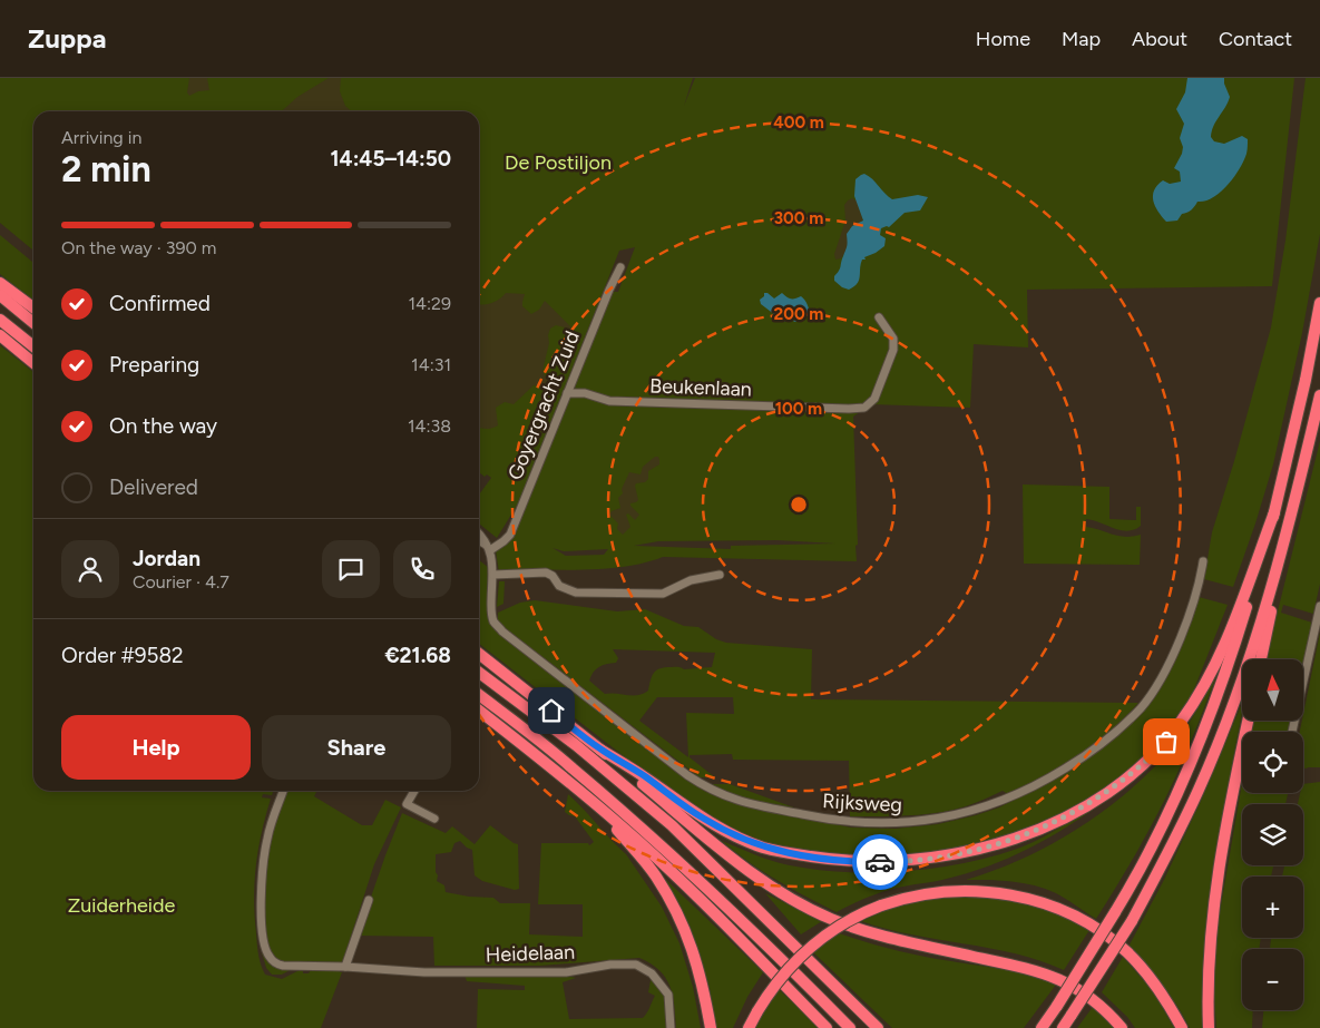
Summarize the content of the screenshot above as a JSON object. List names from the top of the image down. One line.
{"streets":{"street":["Beukenlaan","Goyergracht Zuid","Rijksweg","Heidelaan"]},"crossings":[["Beukenlaan","Goyergracht Zuid"],["Goyergracht Zuid","Rijksweg"]],"parks":["De Postiljon","Zuiderheide"],"north":"top","page":{"header":"Zuppa","nav":["Home","Map","About","Contact"],"heading":["2 min","Arriving in","14:45–14:50"],"panel":["Jordan","Courier · 4.7","Order #9582","€21.68"],"bar":"On the way · 390 m","list":[["Confirmed","14:29"],["Preparing","14:31"],["On the way","14:38"],"Delivered"],"map_buttons":["+","−"],"buttons":["Help","Share"]},"rings":["400 m","300 m","200 m","100 m"]}
